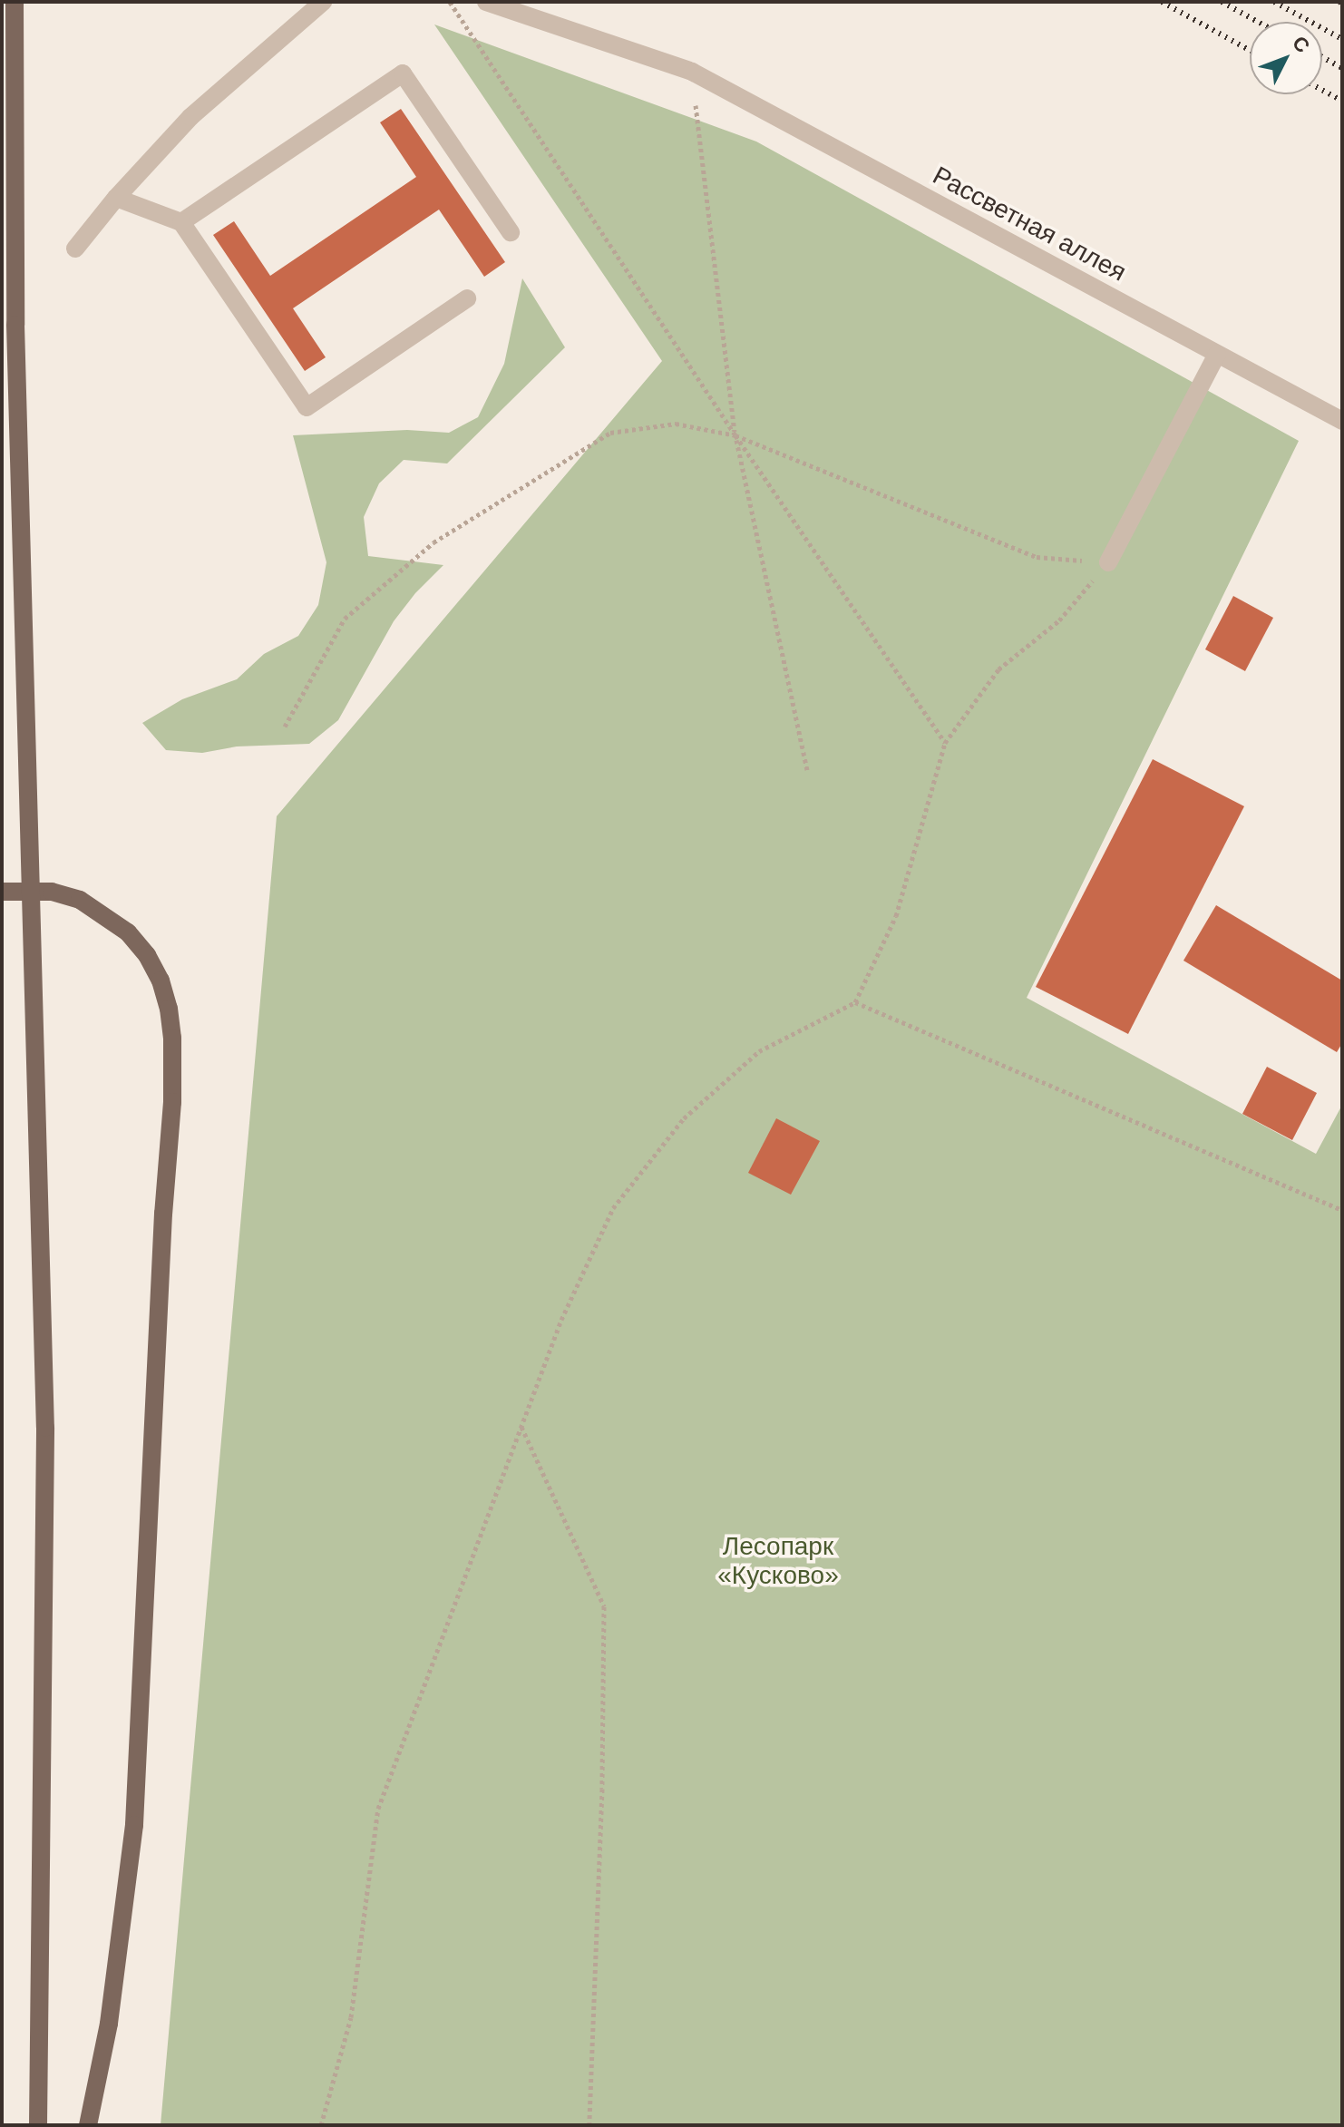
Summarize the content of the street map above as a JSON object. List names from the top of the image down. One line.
{"streets":{"street":["Рассветная аллея"]},"parks":["Лесопарк «Кусково»"],"north":"top right"}
